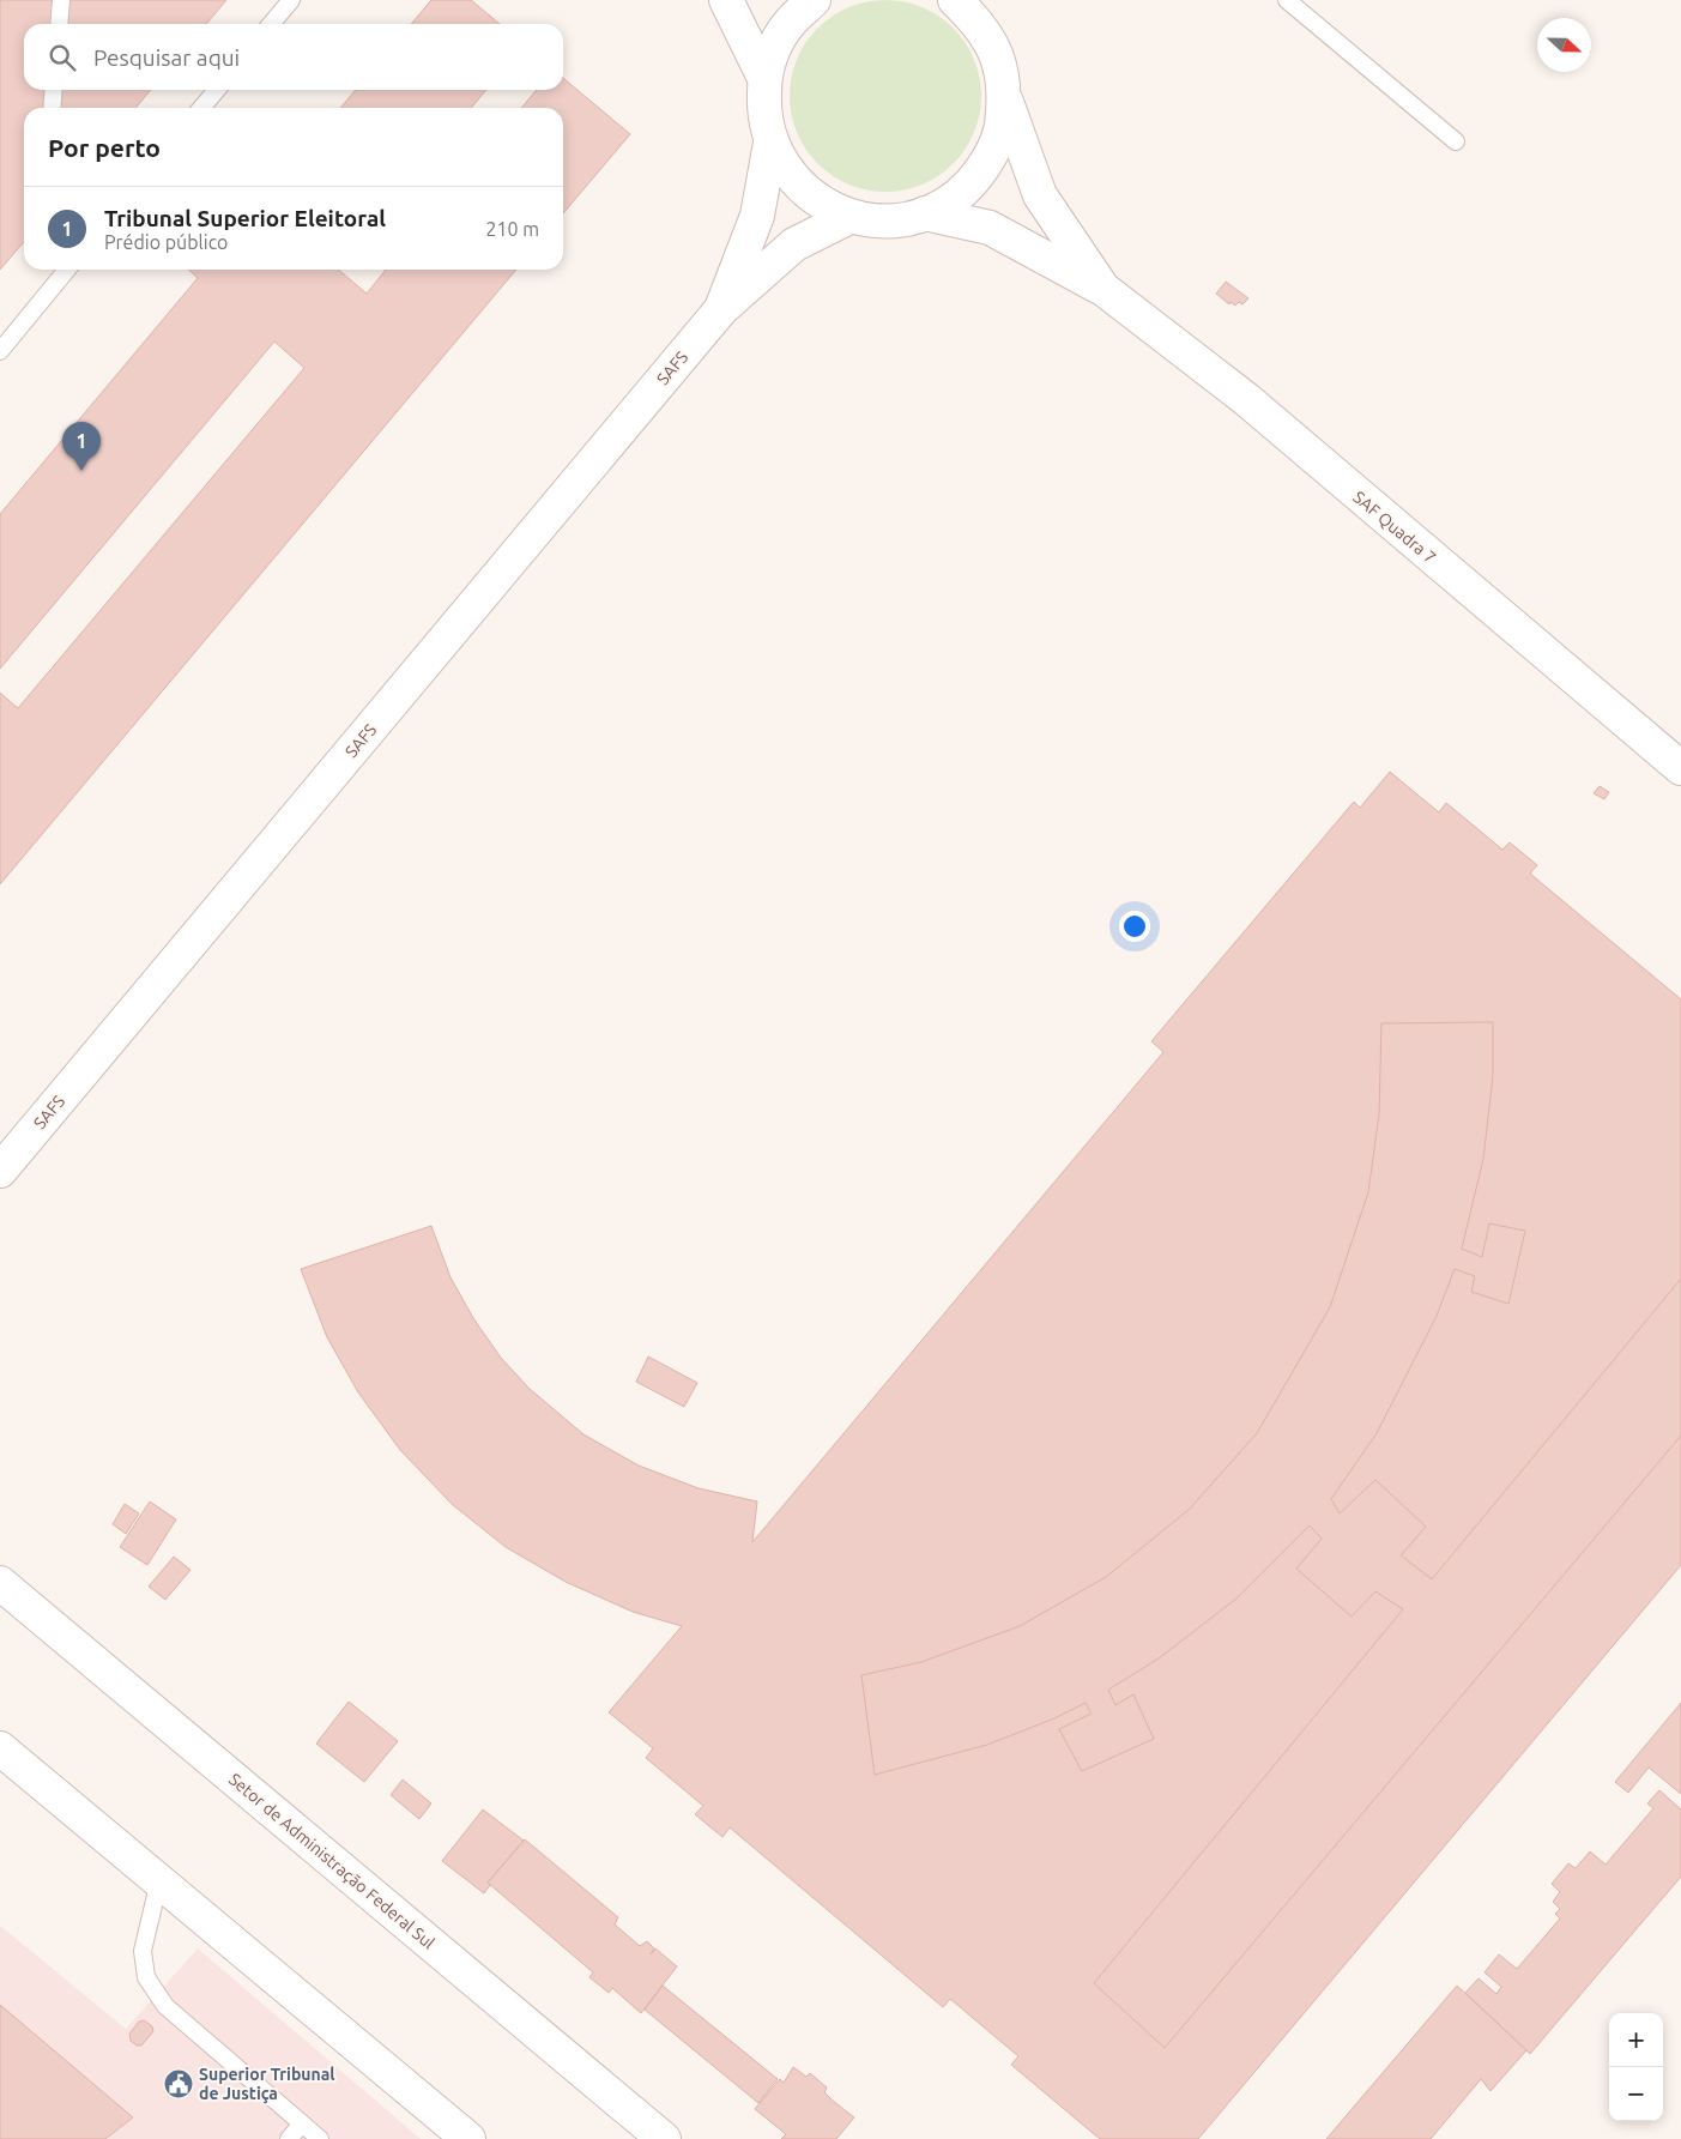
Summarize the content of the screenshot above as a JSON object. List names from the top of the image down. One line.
{"streets":{"street":["SAFS","SAF Quadra 7","Setor de Administração Federal Sul"]},"places":{"public building":["Superior Tribunal de Justiça"]},"north":"right","page":{"search":"Pesquisar aqui","heading":"Por perto","list":[{"mark":"1","name":"Tribunal Superior Eleitoral","note":"Prédio público","value":"210 m"}],"pins":"1","map_buttons":["+","−"]}}
